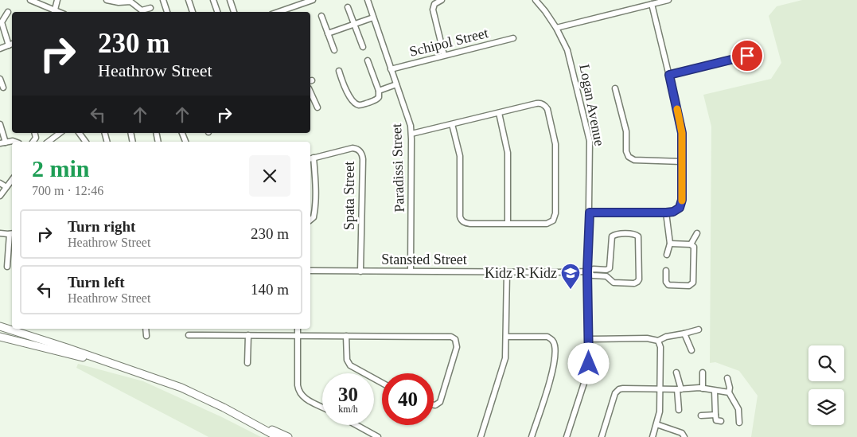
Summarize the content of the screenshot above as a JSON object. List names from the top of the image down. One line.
{"streets":{"street":["Schipol Street","Logan Avenue","Paradissi Street","Spata Street","Stansted Street"]},"crossings":[["Schipol Street","Paradissi Street"],["Logan Avenue","Stansted Street"],["Paradissi Street","Stansted Street"],["Spata Street","Stansted Street"]],"places":{"school or university":["Kidz R Kidz"]},"page":{"turn":["230 m","Heathrow Street"],"heading":["2 min","700 m · 12:46"],"list":[{"name":"Turn right","note":"Heathrow Street","value":"230 m"},{"name":"Turn left","note":"Heathrow Street","value":"140 m"}],"speed":"30 km/h","limit":"40"}}
